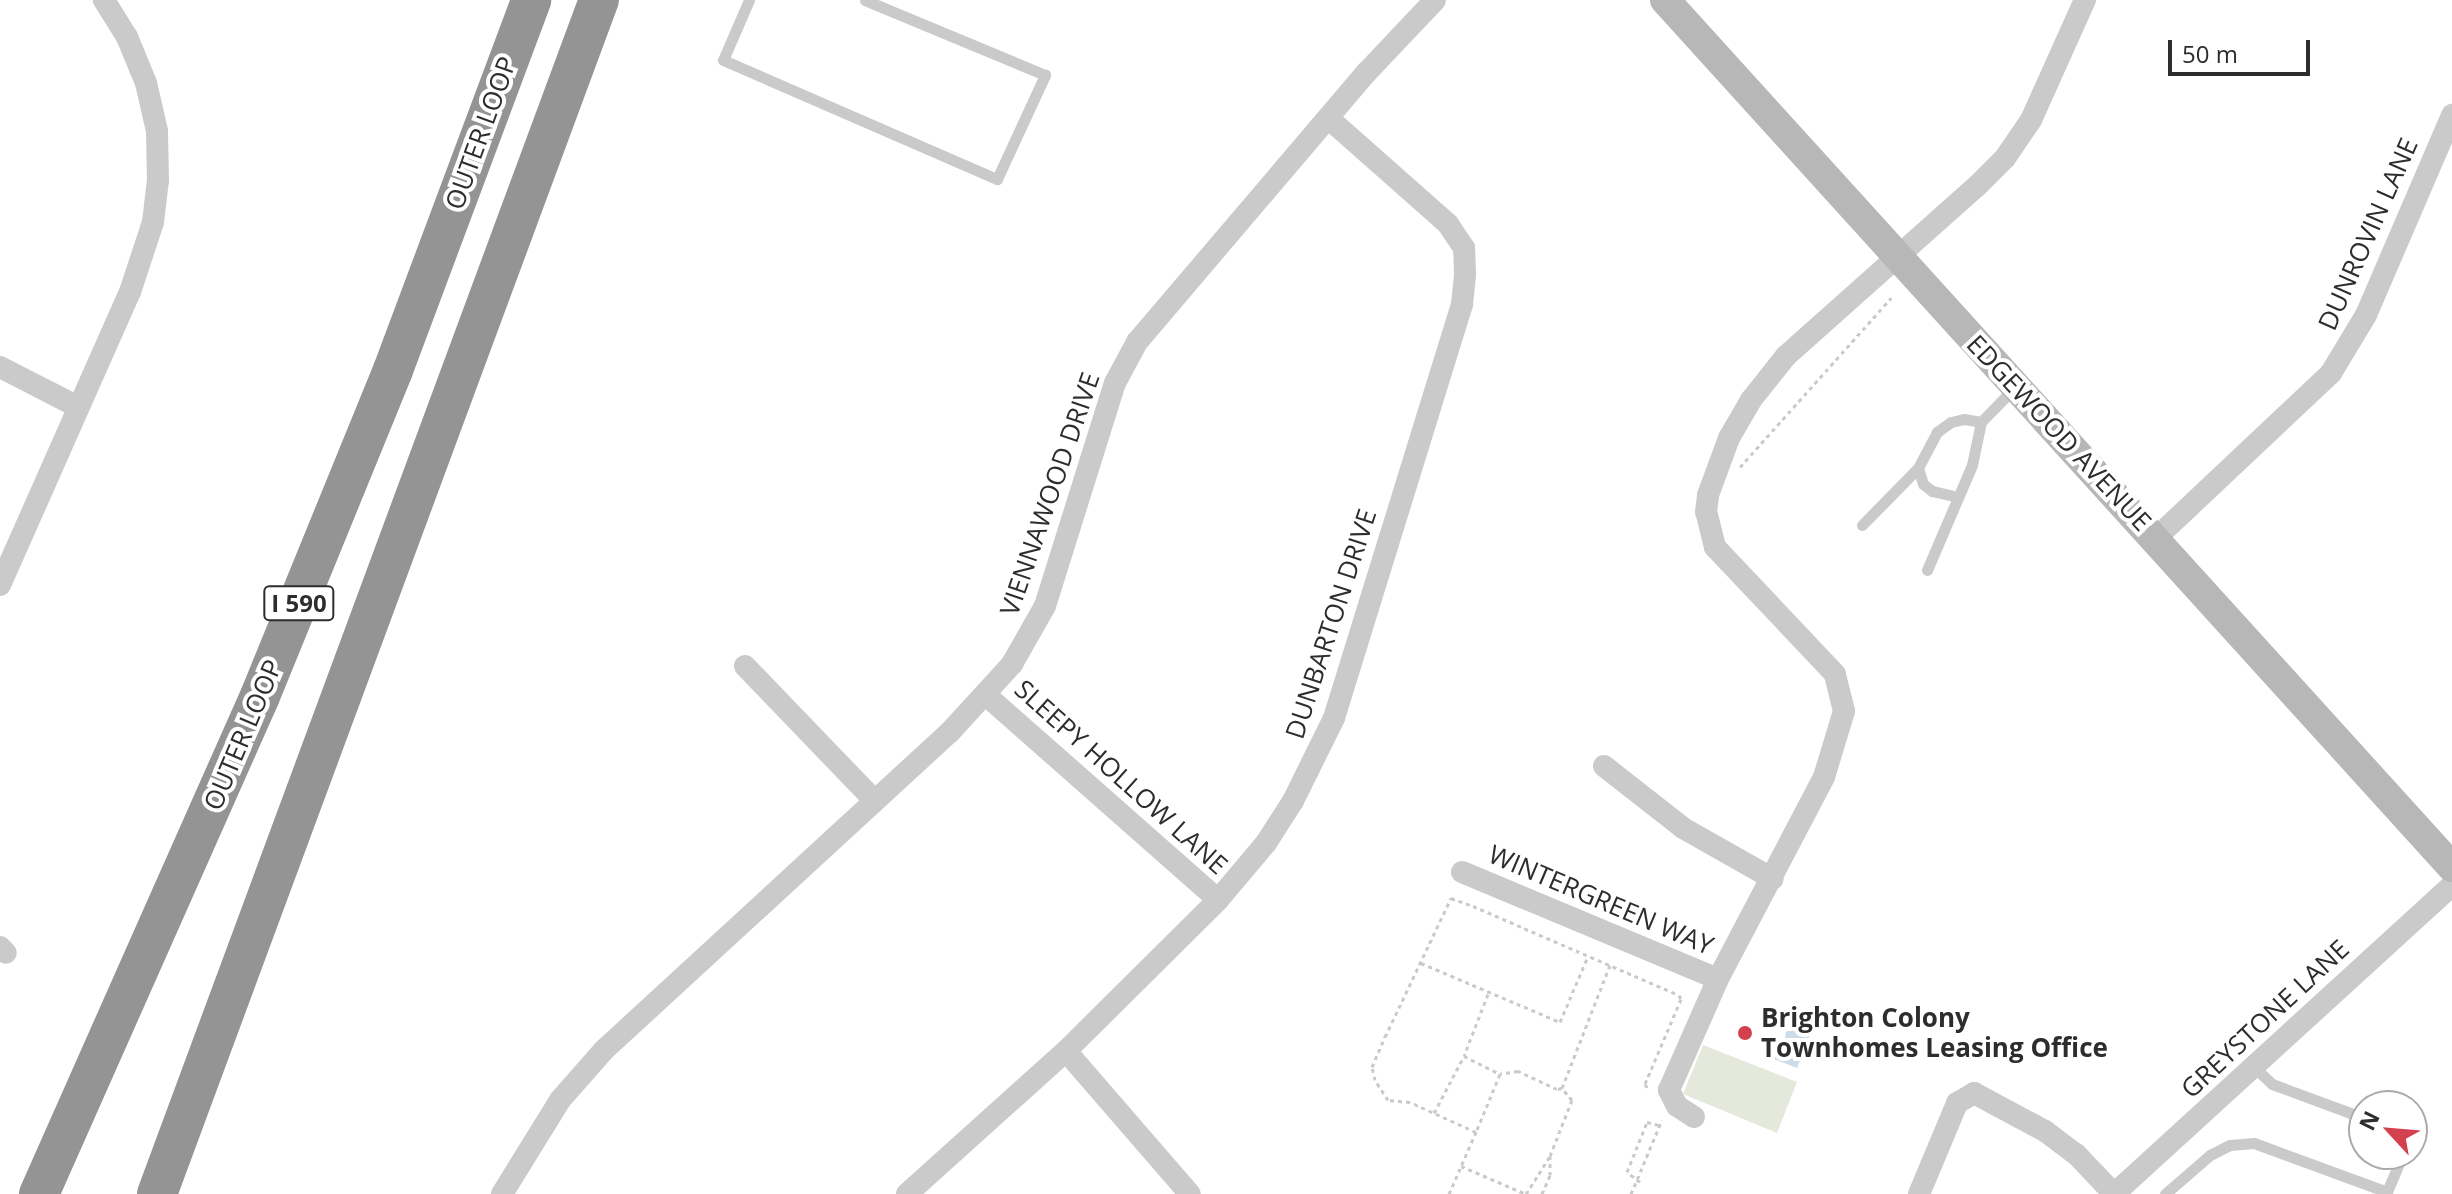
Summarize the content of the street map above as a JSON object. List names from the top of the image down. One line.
{"streets":{"highway":["OUTER LOOP","I 590"],"street":["DUNROVIN LANE","EDGEWOOD AVENUE","VIENNAWOOD DRIVE","DUNBARTON DRIVE","SLEEPY HOLLOW LANE","WINTERGREEN WAY","GREYSTONE LANE"]},"crossings":[["DUNROVIN LANE","EDGEWOOD AVENUE"],["EDGEWOOD AVENUE","WINTERGREEN WAY"],["VIENNAWOOD DRIVE","DUNBARTON DRIVE"],["VIENNAWOOD DRIVE","SLEEPY HOLLOW LANE"],["DUNBARTON DRIVE","SLEEPY HOLLOW LANE"]],"places":["Brighton Colony Townhomes Leasing Office"],"scale_bar":"50 m","north":"top left"}
